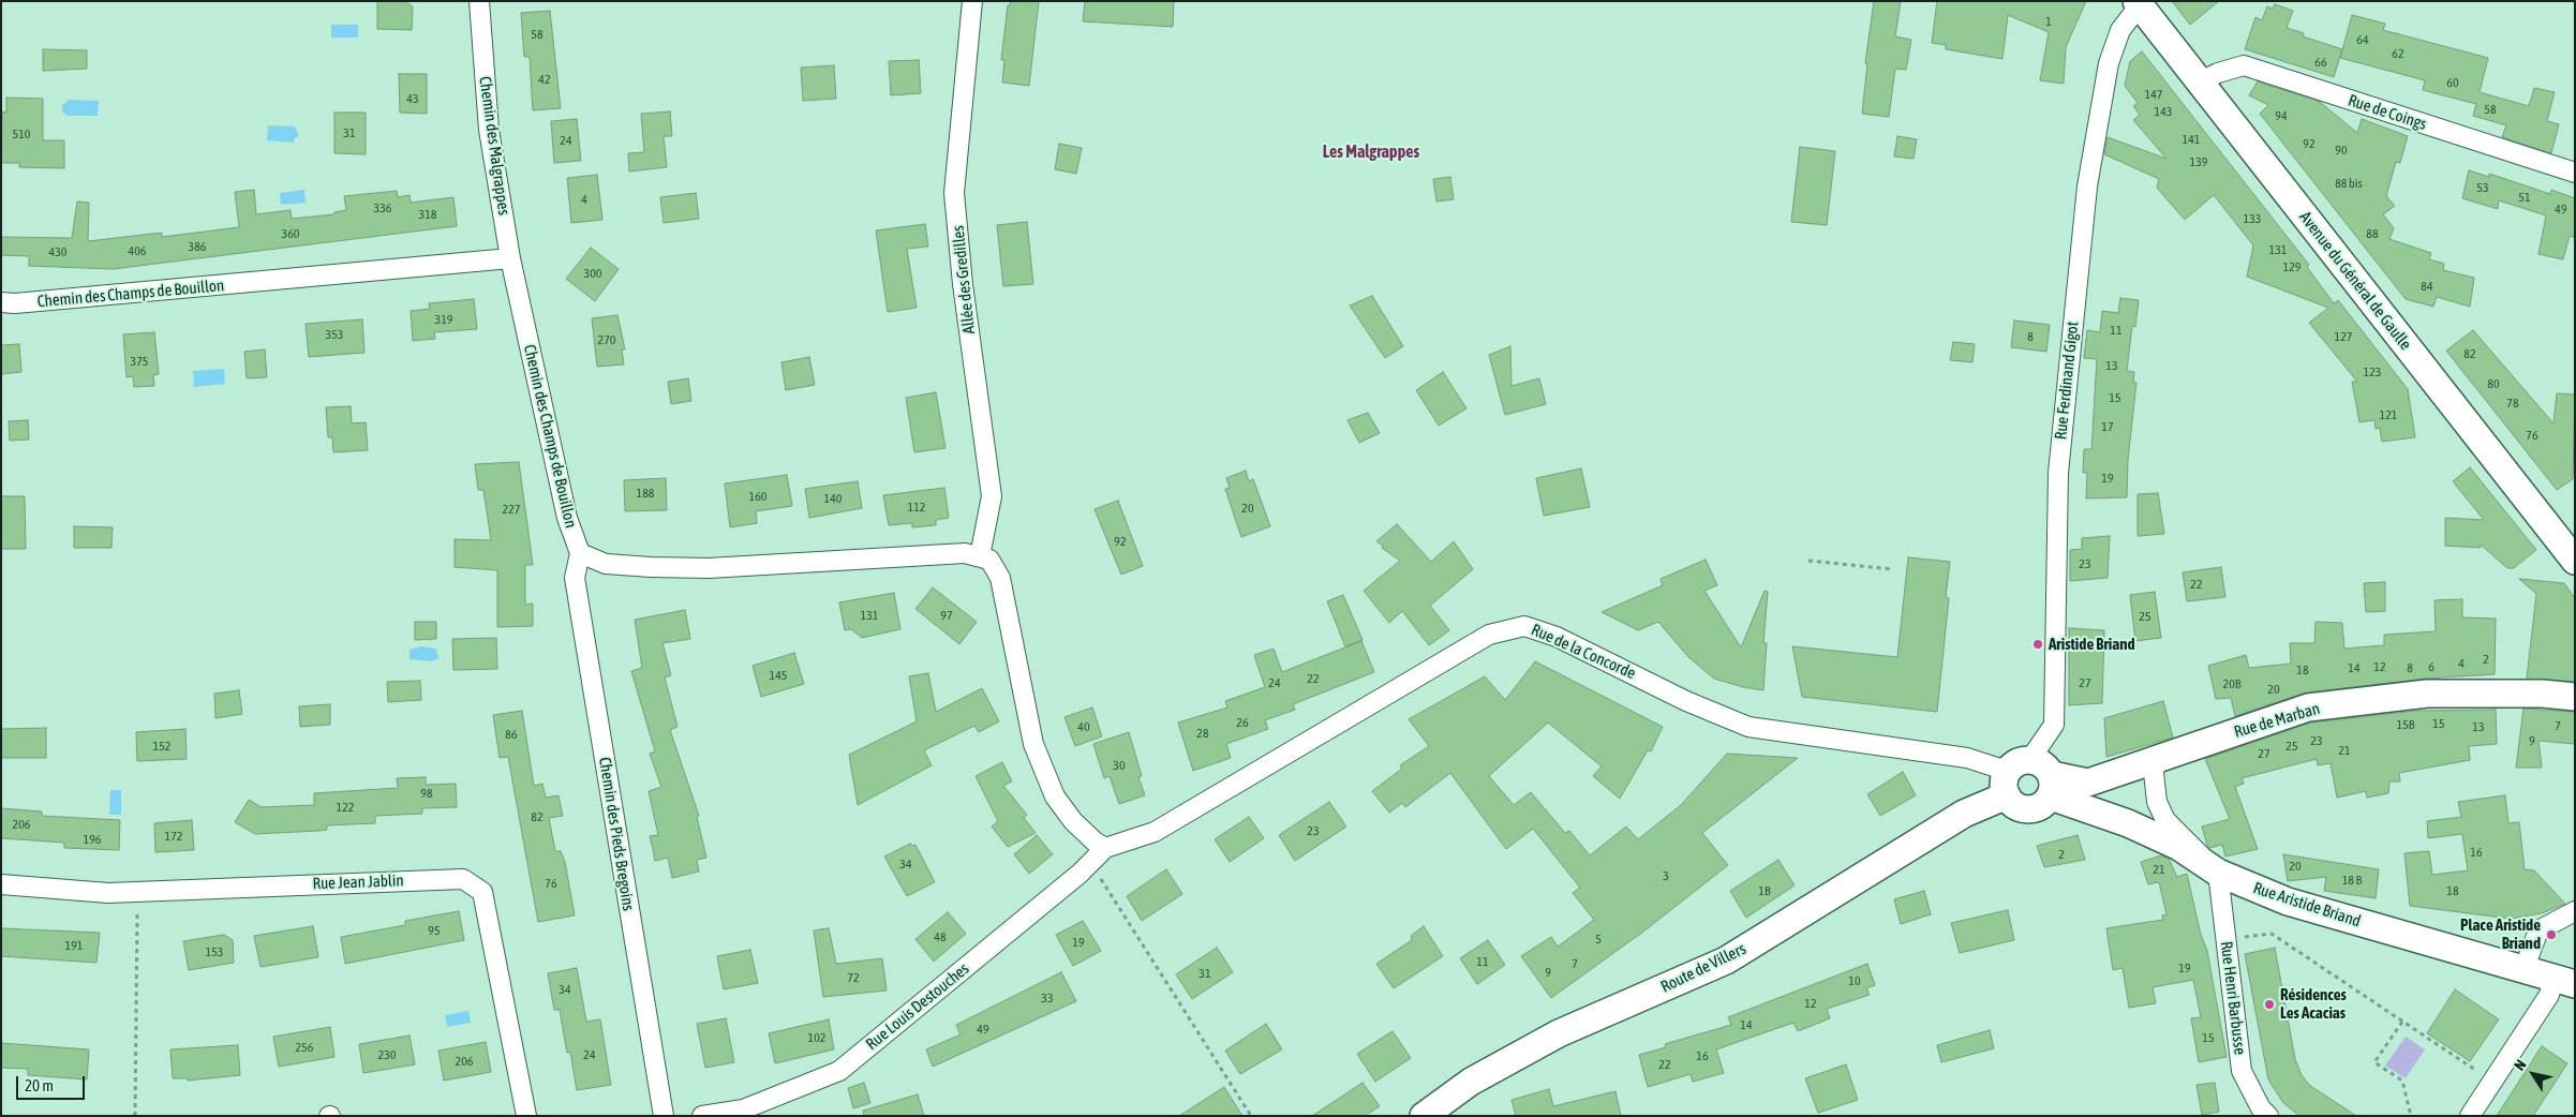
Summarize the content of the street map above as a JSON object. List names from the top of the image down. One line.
{"streets":{"main road":["Avenue du Général de Gaulle","Rue de Marban","Rue Aristide Briand","Route de Villers"],"street":["Rue de Coings","Chemin des Malgrappes","Allée des Gredilles","Chemin des Champs de Bouillon","Rue Ferdinand Gigot","Rue de la Concorde","Chemin des Pieds Bregoins","Rue Jean Jablin","Rue Henri Barbusse","Rue Louis Destouches"]},"crossings":[["Rue de Coings","Avenue du Général de Gaulle"],["Chemin des Malgrappes","Chemin des Champs de Bouillon"],["Avenue du Général de Gaulle","Rue Ferdinand Gigot"],["Chemin des Champs de Bouillon","Chemin des Pieds Bregoins"],["Rue Ferdinand Gigot","Rue de la Concorde"],["Rue Ferdinand Gigot","Rue de Marban"],["Rue Ferdinand Gigot","Rue Aristide Briand"],["Rue Ferdinand Gigot","Route de Villers"],["Rue de la Concorde","Rue de Marban"],["Rue de la Concorde","Rue Aristide Briand"],["Rue de la Concorde","Route de Villers"],["Rue de la Concorde","Rue Louis Destouches"],["Rue de Marban","Rue Aristide Briand"],["Rue de Marban","Route de Villers"],["Rue Aristide Briand","Route de Villers"],["Rue Aristide Briand","Rue Henri Barbusse"]],"districts":["Les Malgrappes"],"places":["Aristide Briand","Place Aristide Briand","Résidences Les Acacias"],"house_numbers":["1","58","64","62","66","42","60","147","43","58","143","94","31","510","141","24","92","90","139","88 bis","53","51","4","336","49","318","133","360","88","386","131","406","430","129","300","84","319","11","353","8","127","270","82","375","13","123","80","15","78","121","17","76","19","188","160","140","112","20","227","92","23","22","131","97","25","2","4","12","6","14","8","18","145","22","24","27","20B","20","26","15","15B","7","40","13","28","86","23","9","152","25","21","27","30","98","122","82","206","23","172","196","16","2","34","20","21","3","18 B","76","1B","18","95","48","5","19","191","153","11","7","19","9","31","72","10","34","33","12","14","49","102","15","256","230","24","16","206","22"],"scale_bar":"20 m","north":"top left"}
